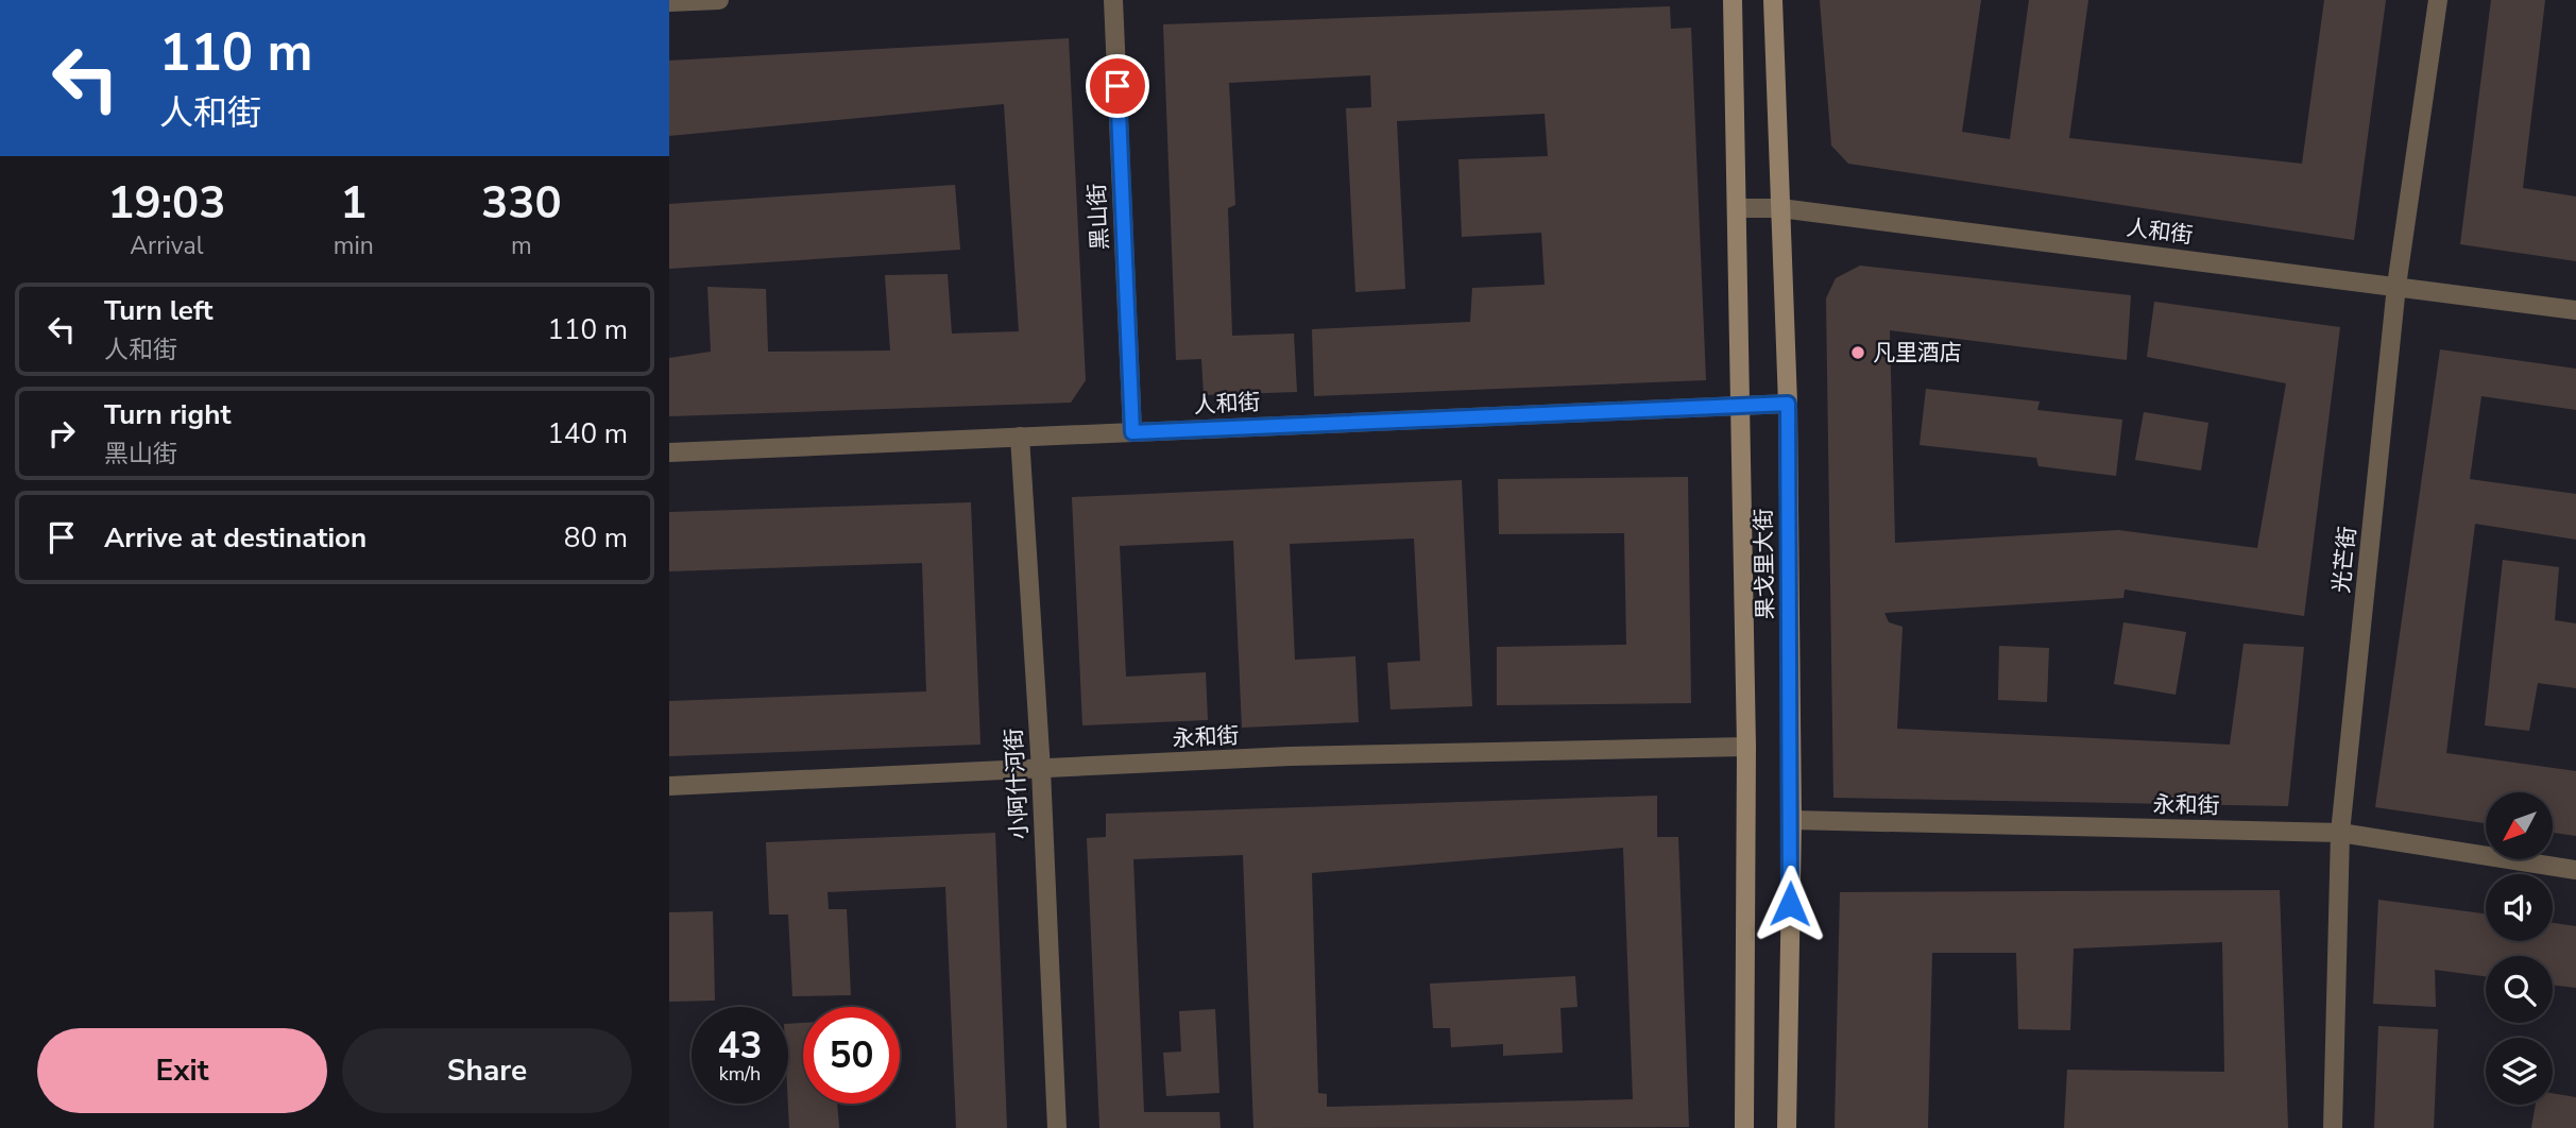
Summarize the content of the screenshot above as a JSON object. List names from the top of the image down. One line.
{"streets":{"main road":["果戈里大街"],"street":["黑山街","人和街","光芒街","永和街","小阿什河街"]},"crossings":[["黑山街","人和街"],["人和街","光芒街"],["人和街","果戈里大街"],["人和街","小阿什河街"],["光芒街","永和街"],["果戈里大街","永和街"],["永和街","小阿什河街"]],"places":["凡里酒店"],"north":"bottom left","page":{"turn":["110 m","人和街"],"eta":["19:03","Arrival","1","min","330","m"],"list":[{"name":"Turn left","note":"人和街","value":"110 m"},{"name":"Turn right","note":"黑山街","value":"140 m"},{"name":"Arrive at destination","value":"80 m"}],"speed":"43 km/h","limit":"50","buttons":["Exit","Share"]}}
